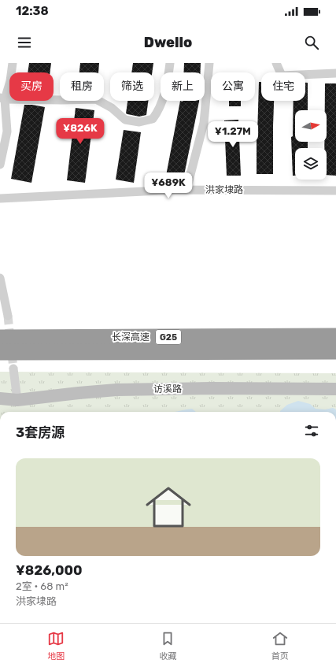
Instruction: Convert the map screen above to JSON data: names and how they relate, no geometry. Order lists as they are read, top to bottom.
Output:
{
  "streets": {
    "highway": ["长深高速", "G25"],
    "street": ["洪家埭路", "访溪路"]
  },
  "north": "right",
  "page": {
    "status": "12:38",
    "header": "Dwello",
    "chip": [
      "买房",
      "租房",
      "筛选",
      "新上",
      "公寓",
      "住宅"
    ],
    "price": ["¥826K", "¥1.27M", "¥689K"],
    "heading": "3套房源",
    "list": [
      {
        "name": "¥826,000",
        "note": "2室 · 68 m² · 洪家埭路"
      }
    ],
    "tabs": ["地图", "收藏", "首页"]
  }
}
